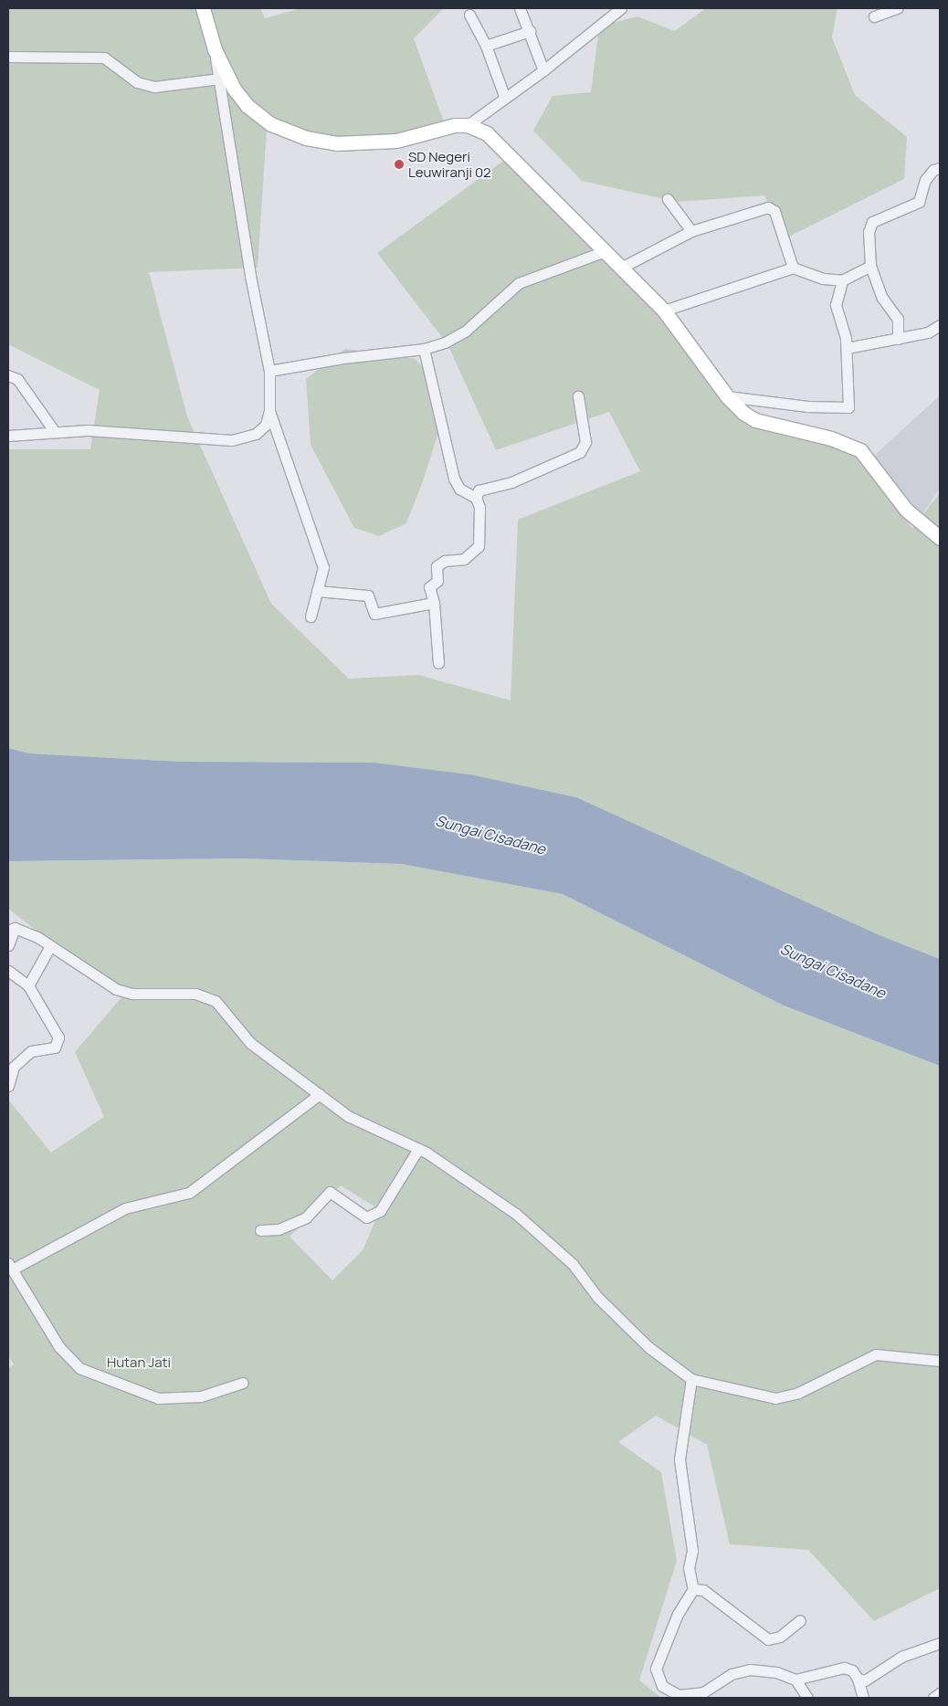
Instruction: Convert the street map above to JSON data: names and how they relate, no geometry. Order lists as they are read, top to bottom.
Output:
{
  "water": ["Sungai Cisadane"],
  "parks": ["Hutan Jati"],
  "places": ["SD Negeri Leuwiranji 02"]
}
